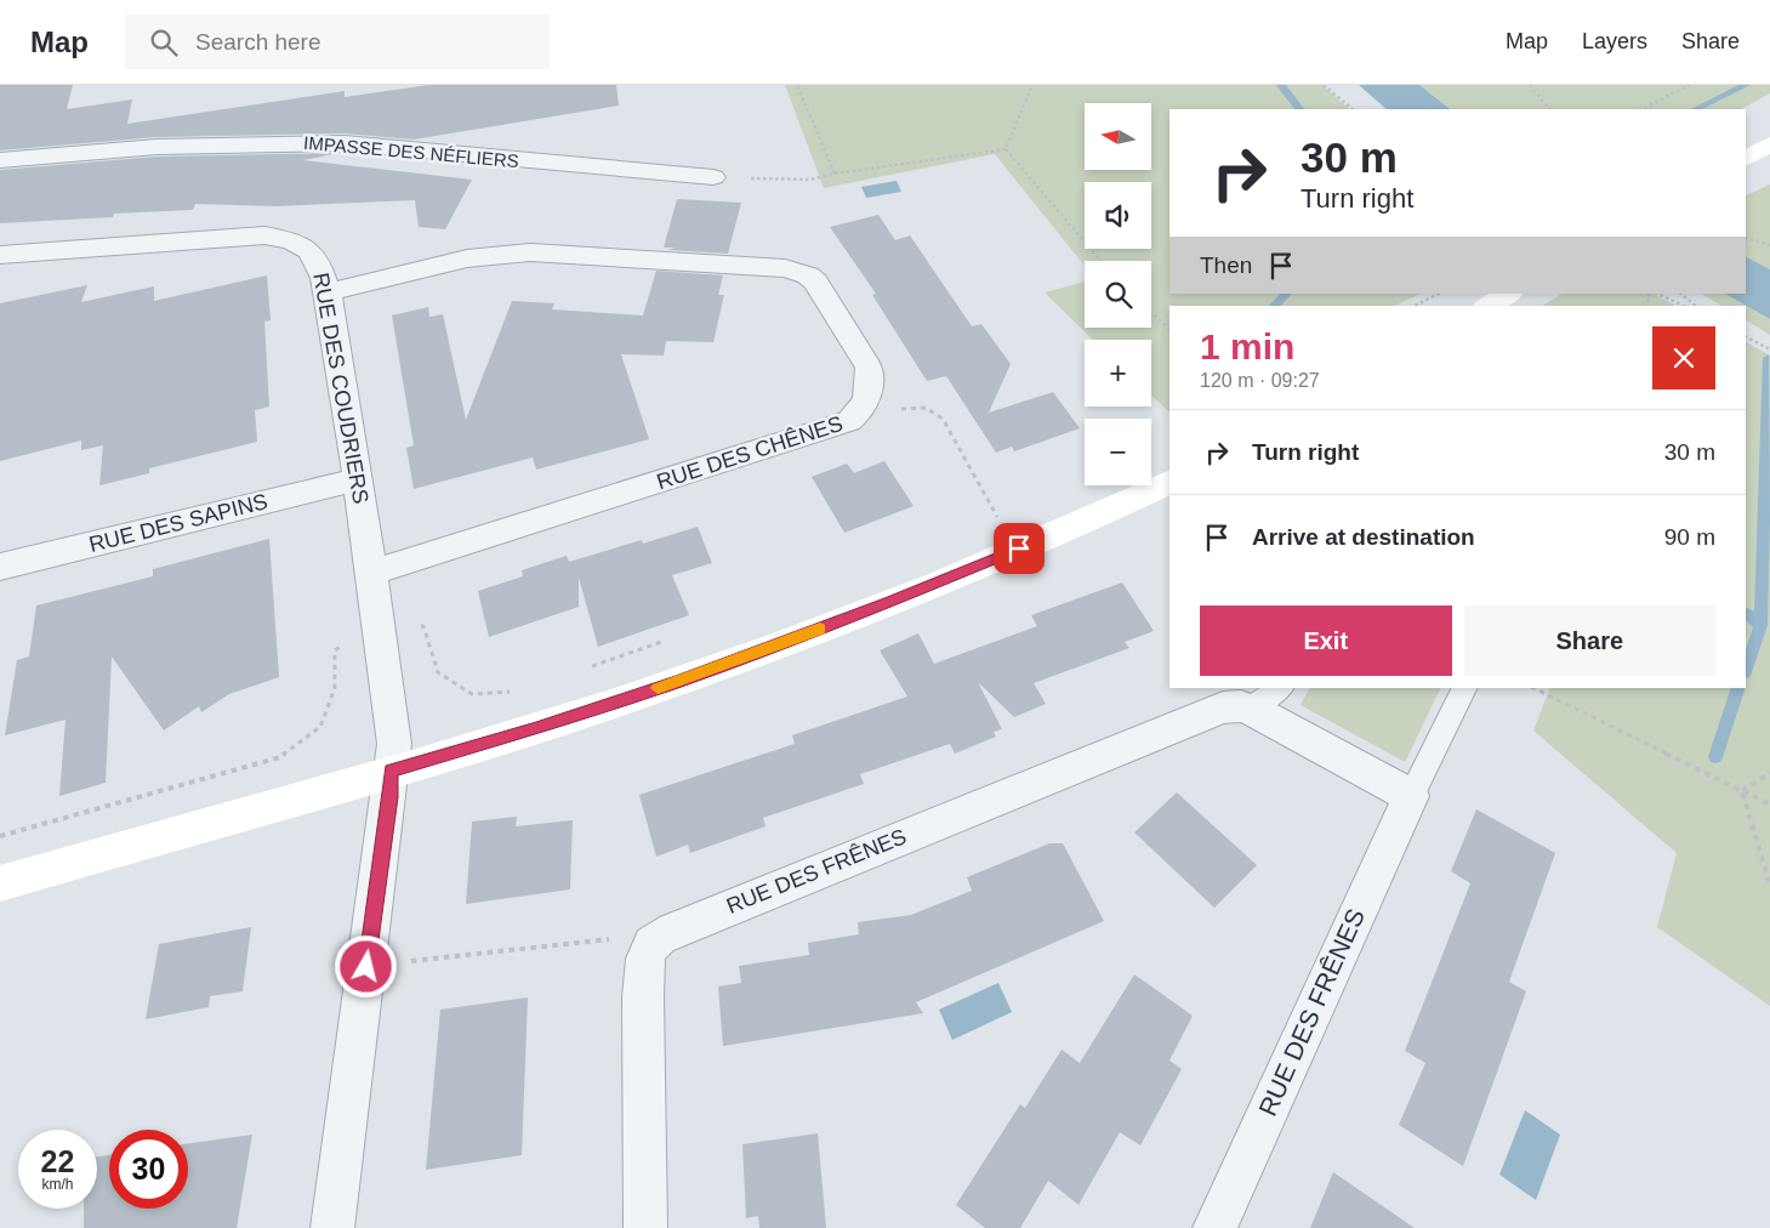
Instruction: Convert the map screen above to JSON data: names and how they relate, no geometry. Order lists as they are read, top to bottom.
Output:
{
  "streets": {
    "street": [
      "IMPASSE DES NÉFLIERS",
      "RUE DES COUDRIERS",
      "RUE DES CHÊNES",
      "RUE DES SAPINS",
      "RUE DES FRÊNES"
    ]
  },
  "crossings": [
    ["RUE DES COUDRIERS", "RUE DES CHÊNES"],
    ["RUE DES COUDRIERS", "RUE DES SAPINS"]
  ],
  "north": "left",
  "page": {
    "header": "Map",
    "search": "Search here",
    "nav": ["Map", "Layers", "Share"],
    "map_buttons": ["+", "−"],
    "turn": ["30 m", "Turn right"],
    "then": "Then",
    "heading": ["1 min", "120 m · 09:27"],
    "list": [
      {
        "name": "Turn right",
        "value": "30 m"
      },
      {
        "name": "Arrive at destination",
        "value": "90 m"
      }
    ],
    "buttons": ["Exit", "Share"],
    "speed": "22 km/h",
    "limit": "30"
  }
}
